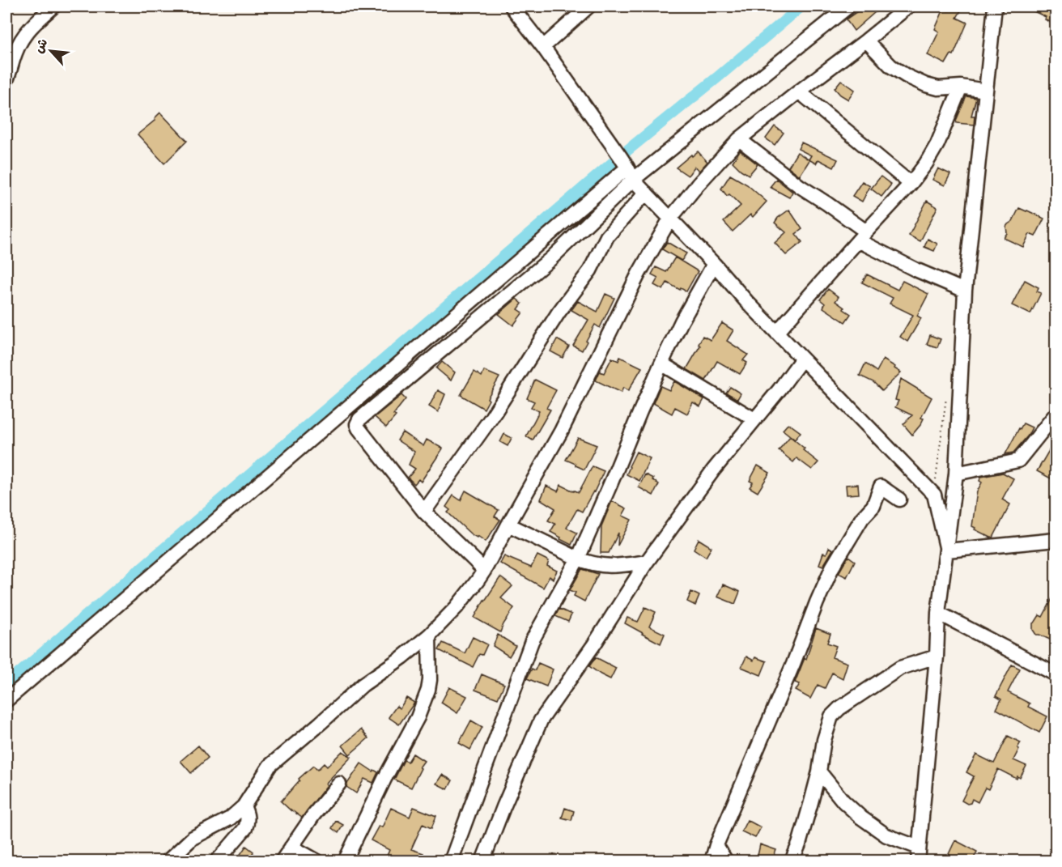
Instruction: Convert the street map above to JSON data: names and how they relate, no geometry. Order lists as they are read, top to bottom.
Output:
{
  "north": "top left"
}
